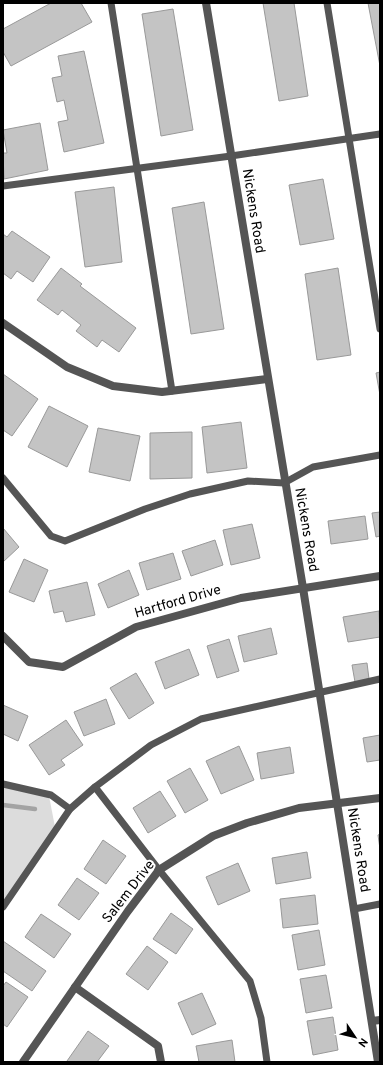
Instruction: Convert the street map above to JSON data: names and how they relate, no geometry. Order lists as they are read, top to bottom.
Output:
{
  "streets": {
    "street": ["Nickens Road", "Hartford Drive", "Salem Drive"]
  },
  "crossings": [
    ["Nickens Road", "Hartford Drive"],
    ["Nickens Road", "Salem Drive"]
  ],
  "north": "bottom right"
}
